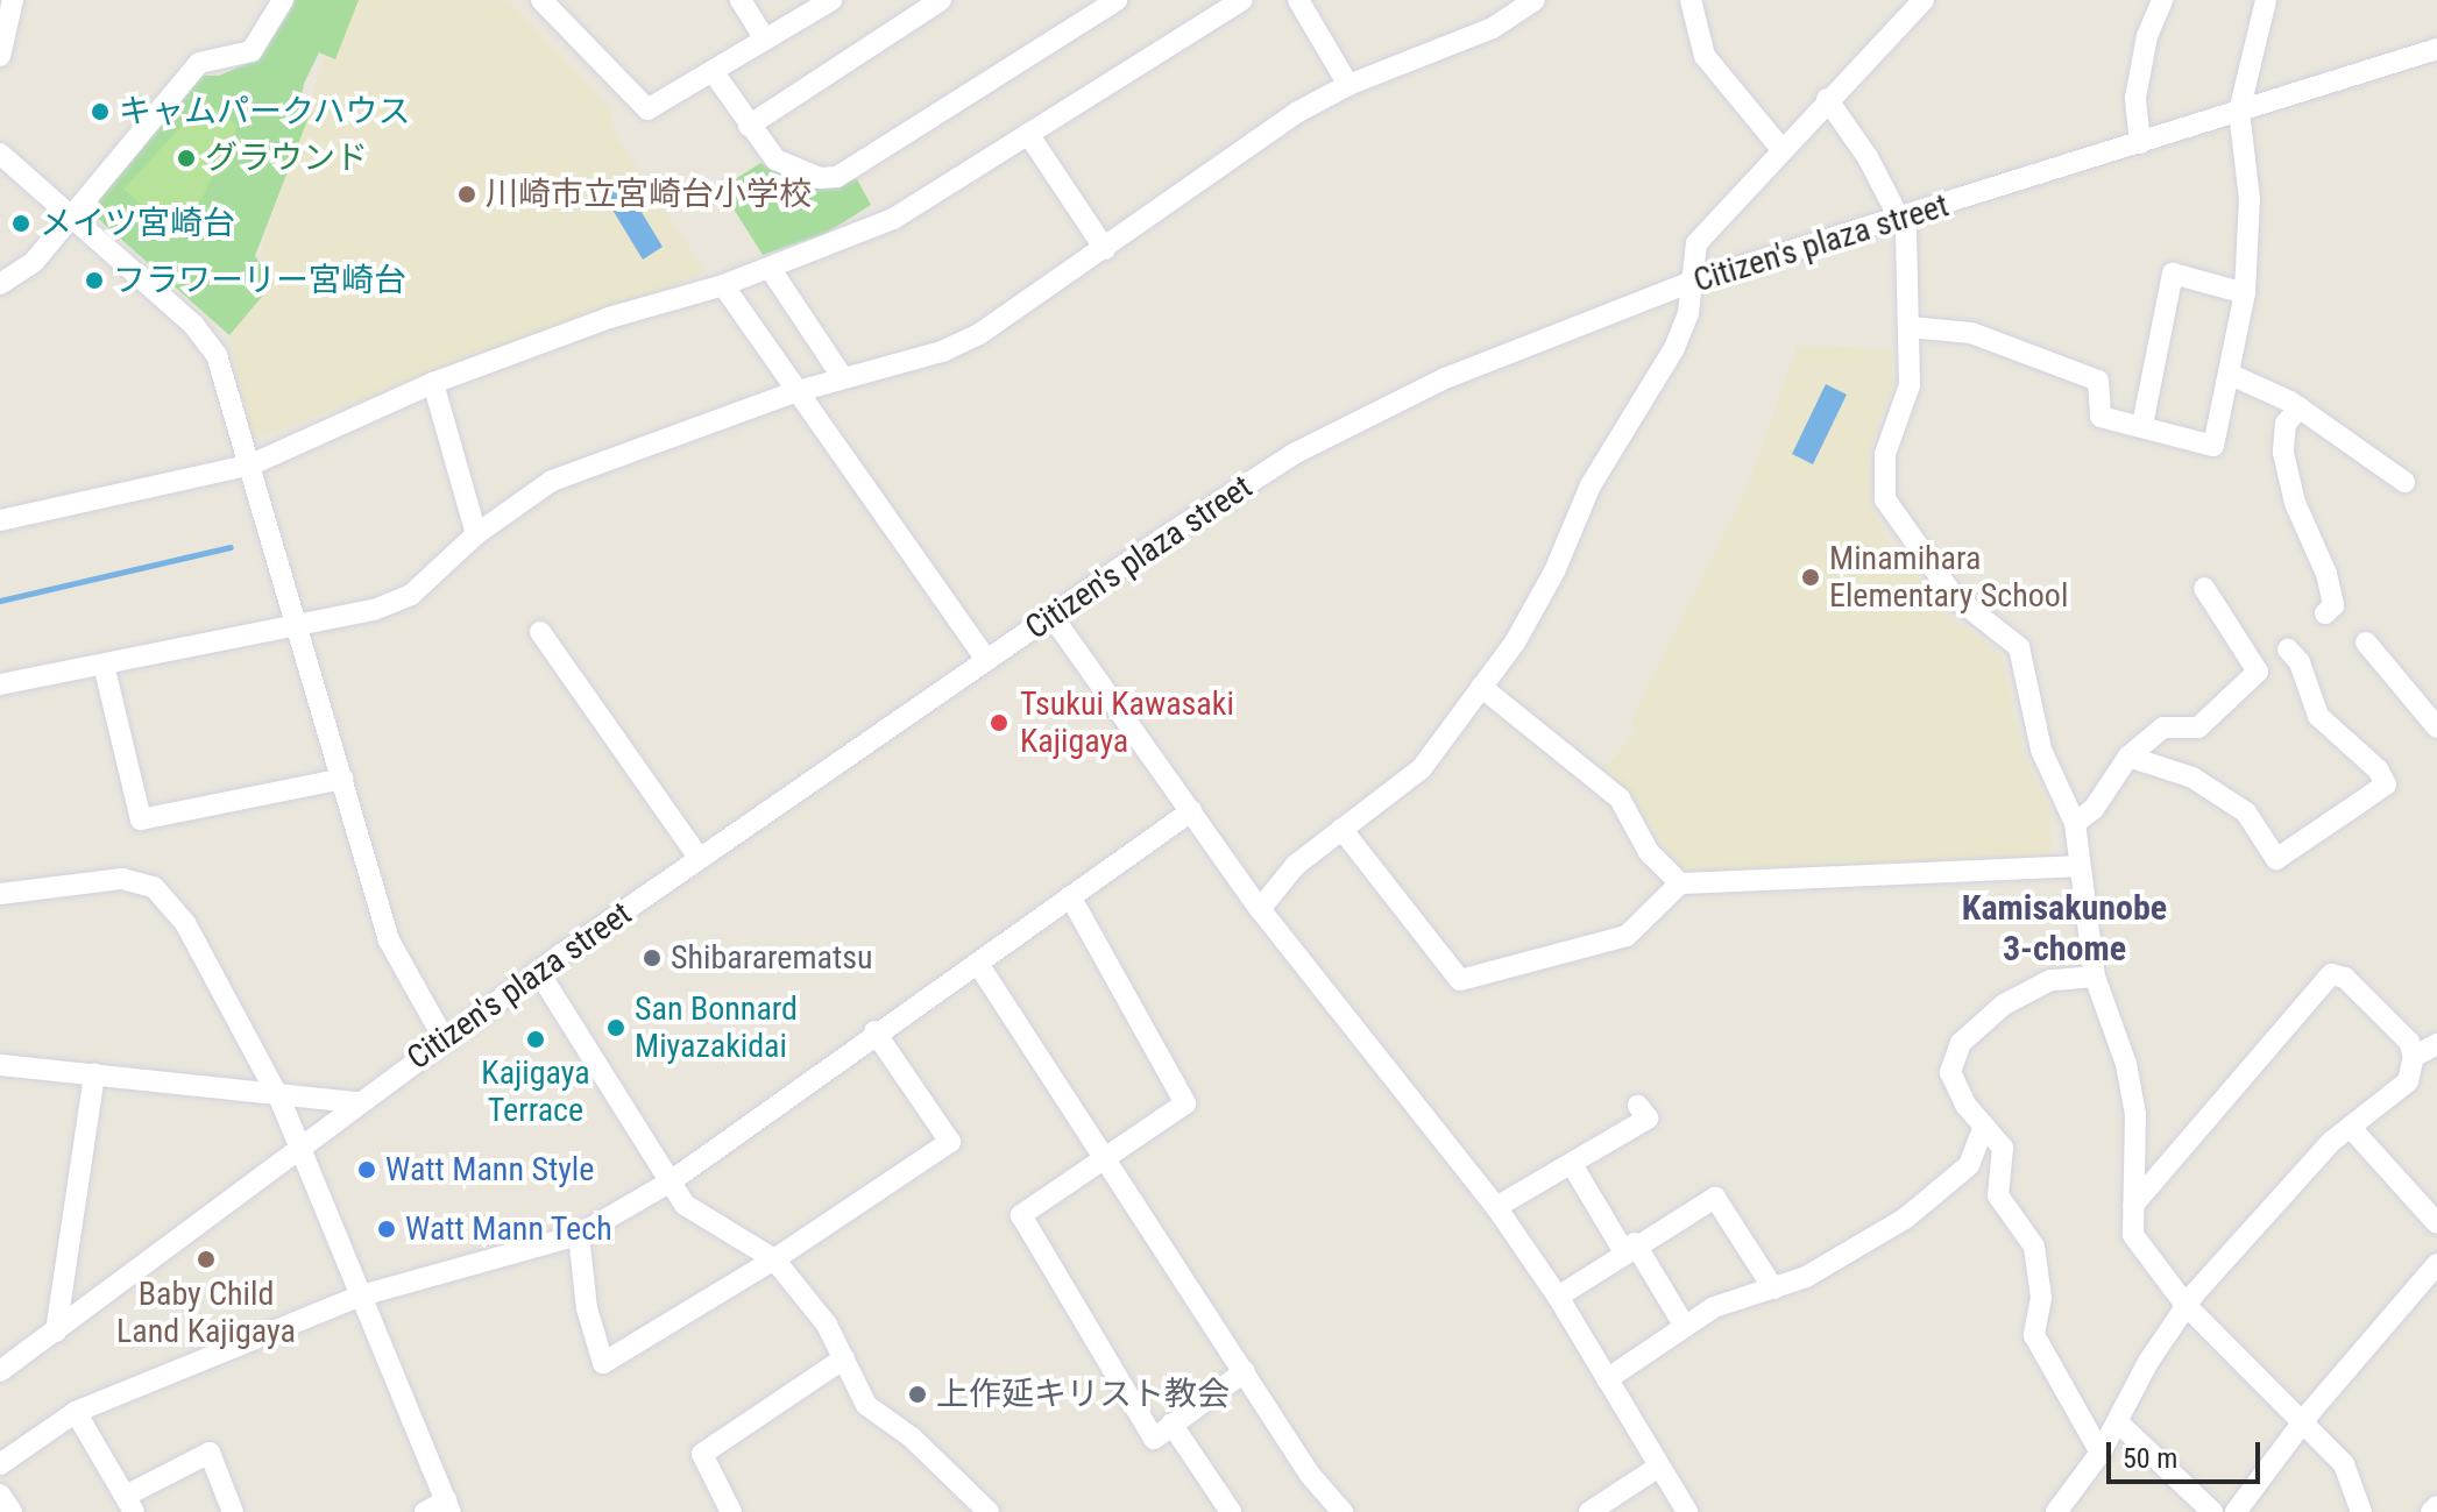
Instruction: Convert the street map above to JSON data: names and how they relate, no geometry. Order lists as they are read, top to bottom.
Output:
{
  "streets": {
    "street": ["Citizen's plaza street"]
  },
  "districts": ["Kamisakunobe 3-chome"],
  "places": [
    "キャムパークハウス",
    "グラウンド",
    "川崎市立宮崎台小学校",
    "メイツ宮崎台",
    "フラワーリー宮崎台",
    "Minamihara Elementary School",
    "Tsukui Kawasaki Kajigaya",
    "Shibararematsu",
    "San Bonnard Miyazakidai",
    "Kajigaya Terrace",
    "Watt Mann Style",
    "Watt Mann Tech",
    "Baby Child Land Kajigaya",
    "上作延キリスト教会"
  ],
  "scale_bar": "50 m"
}
